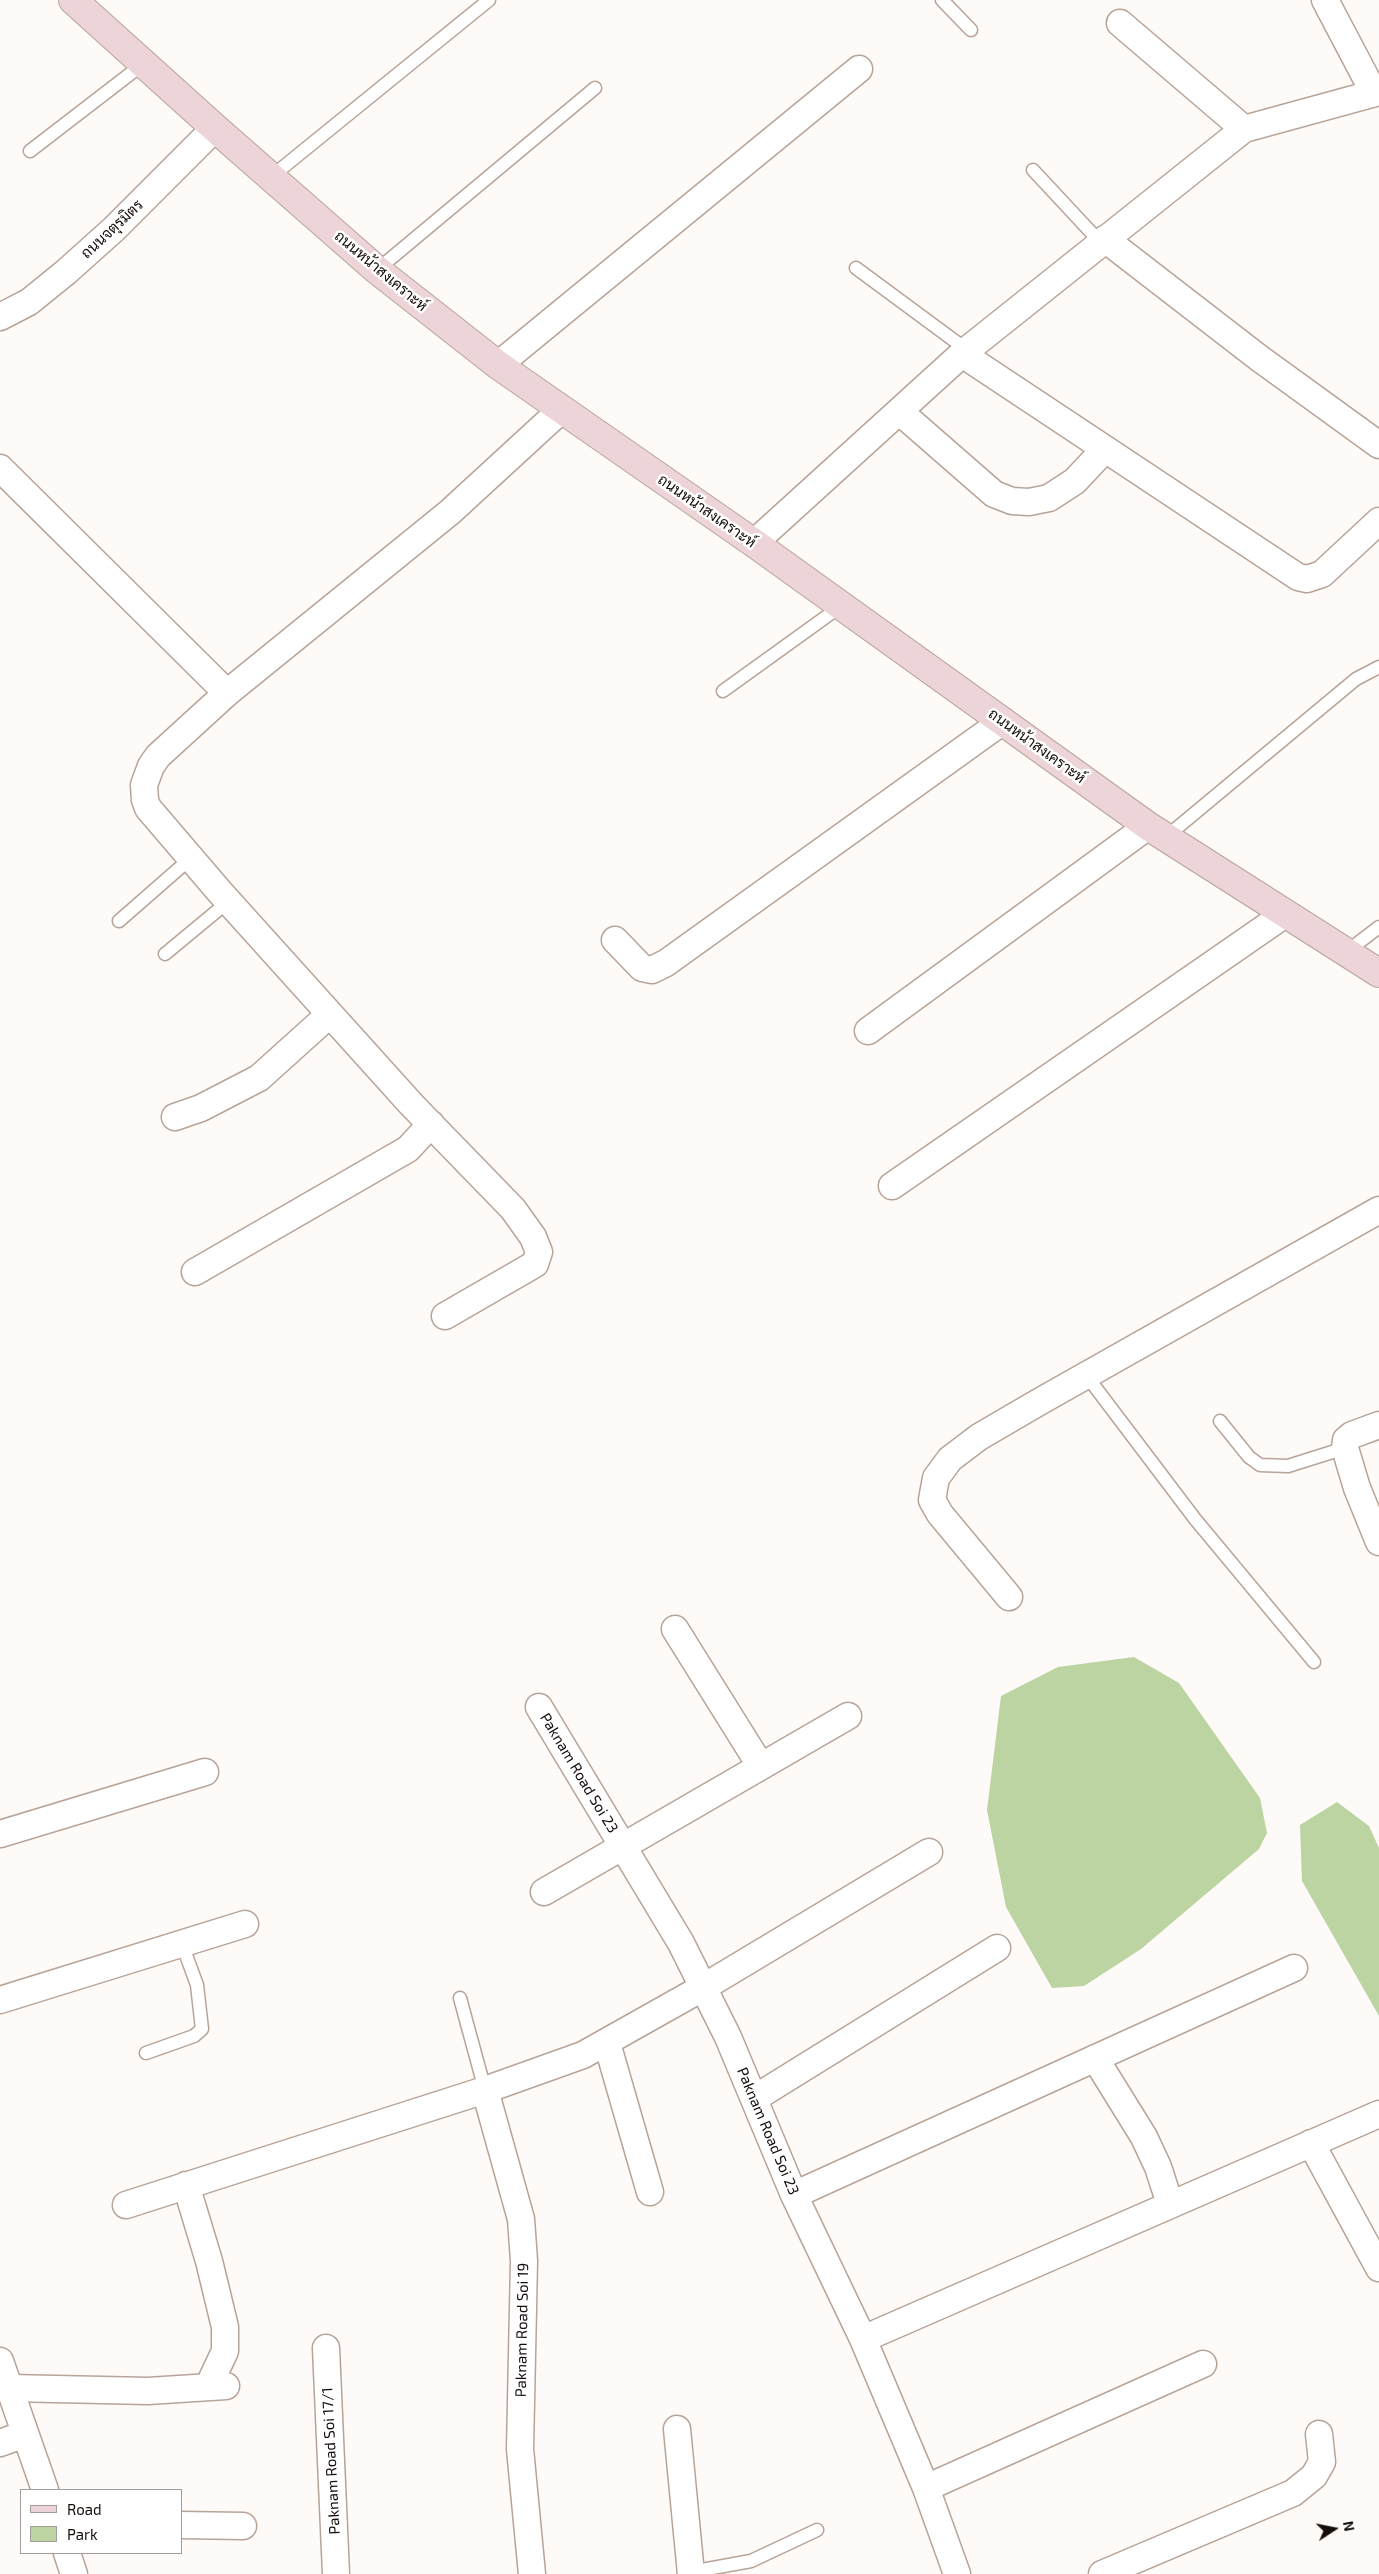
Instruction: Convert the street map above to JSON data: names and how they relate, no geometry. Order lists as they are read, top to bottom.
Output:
{
  "streets": {
    "main road": ["ถนนหน้าสงเคราะห์"],
    "street": [
      "ถนนจตุรมิตร",
      "Paknam Road Soi 23",
      "Paknam Road Soi 19",
      "Paknam Road Soi 17/1"
    ]
  },
  "crossings": [
    ["ถนนจตุรมิตร", "ถนนหน้าสงเคราะห์"]
  ],
  "legend": ["Road", "Park"],
  "north": "right"
}
